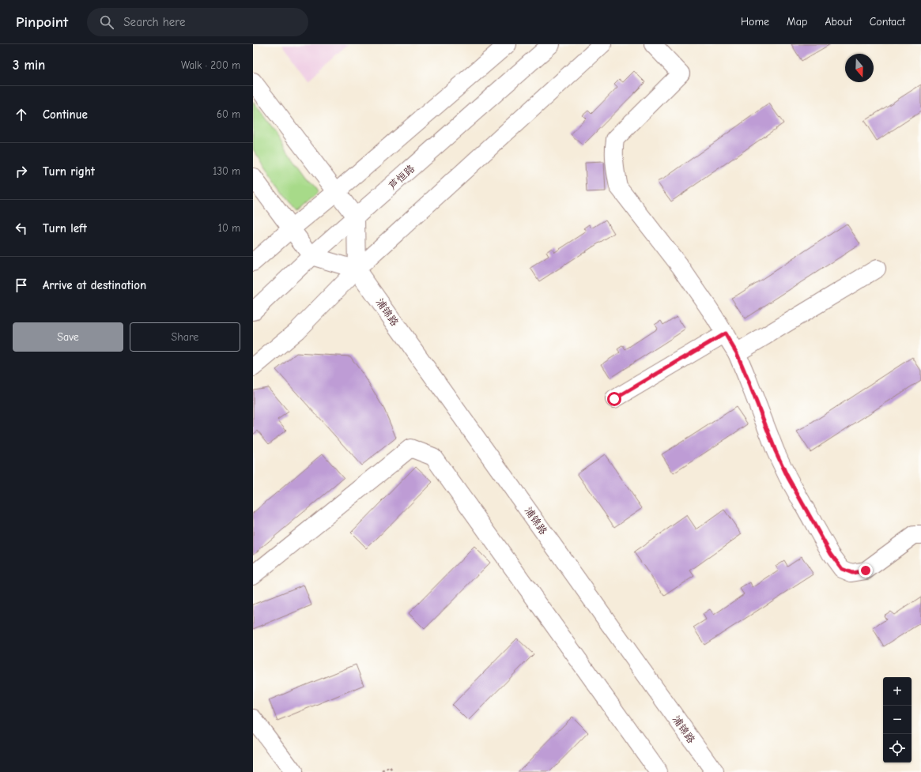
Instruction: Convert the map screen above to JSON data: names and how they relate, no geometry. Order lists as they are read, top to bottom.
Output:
{
  "streets": {
    "street": ["芦恒路", "浦锦路"]
  },
  "north": "bottom",
  "page": {
    "header": "Pinpoint",
    "search": "Search here",
    "nav": [
      "Home",
      "Map",
      "About",
      "Contact"
    ],
    "heading": ["3 min", "Walk · 200 m"],
    "list": [
      ["Continue", "60 m"],
      ["Turn right", "130 m"],
      ["Turn left", "10 m"],
      "Arrive at destination"
    ],
    "buttons": ["Save", "Share"],
    "map_buttons": ["+", "−"]
  }
}
